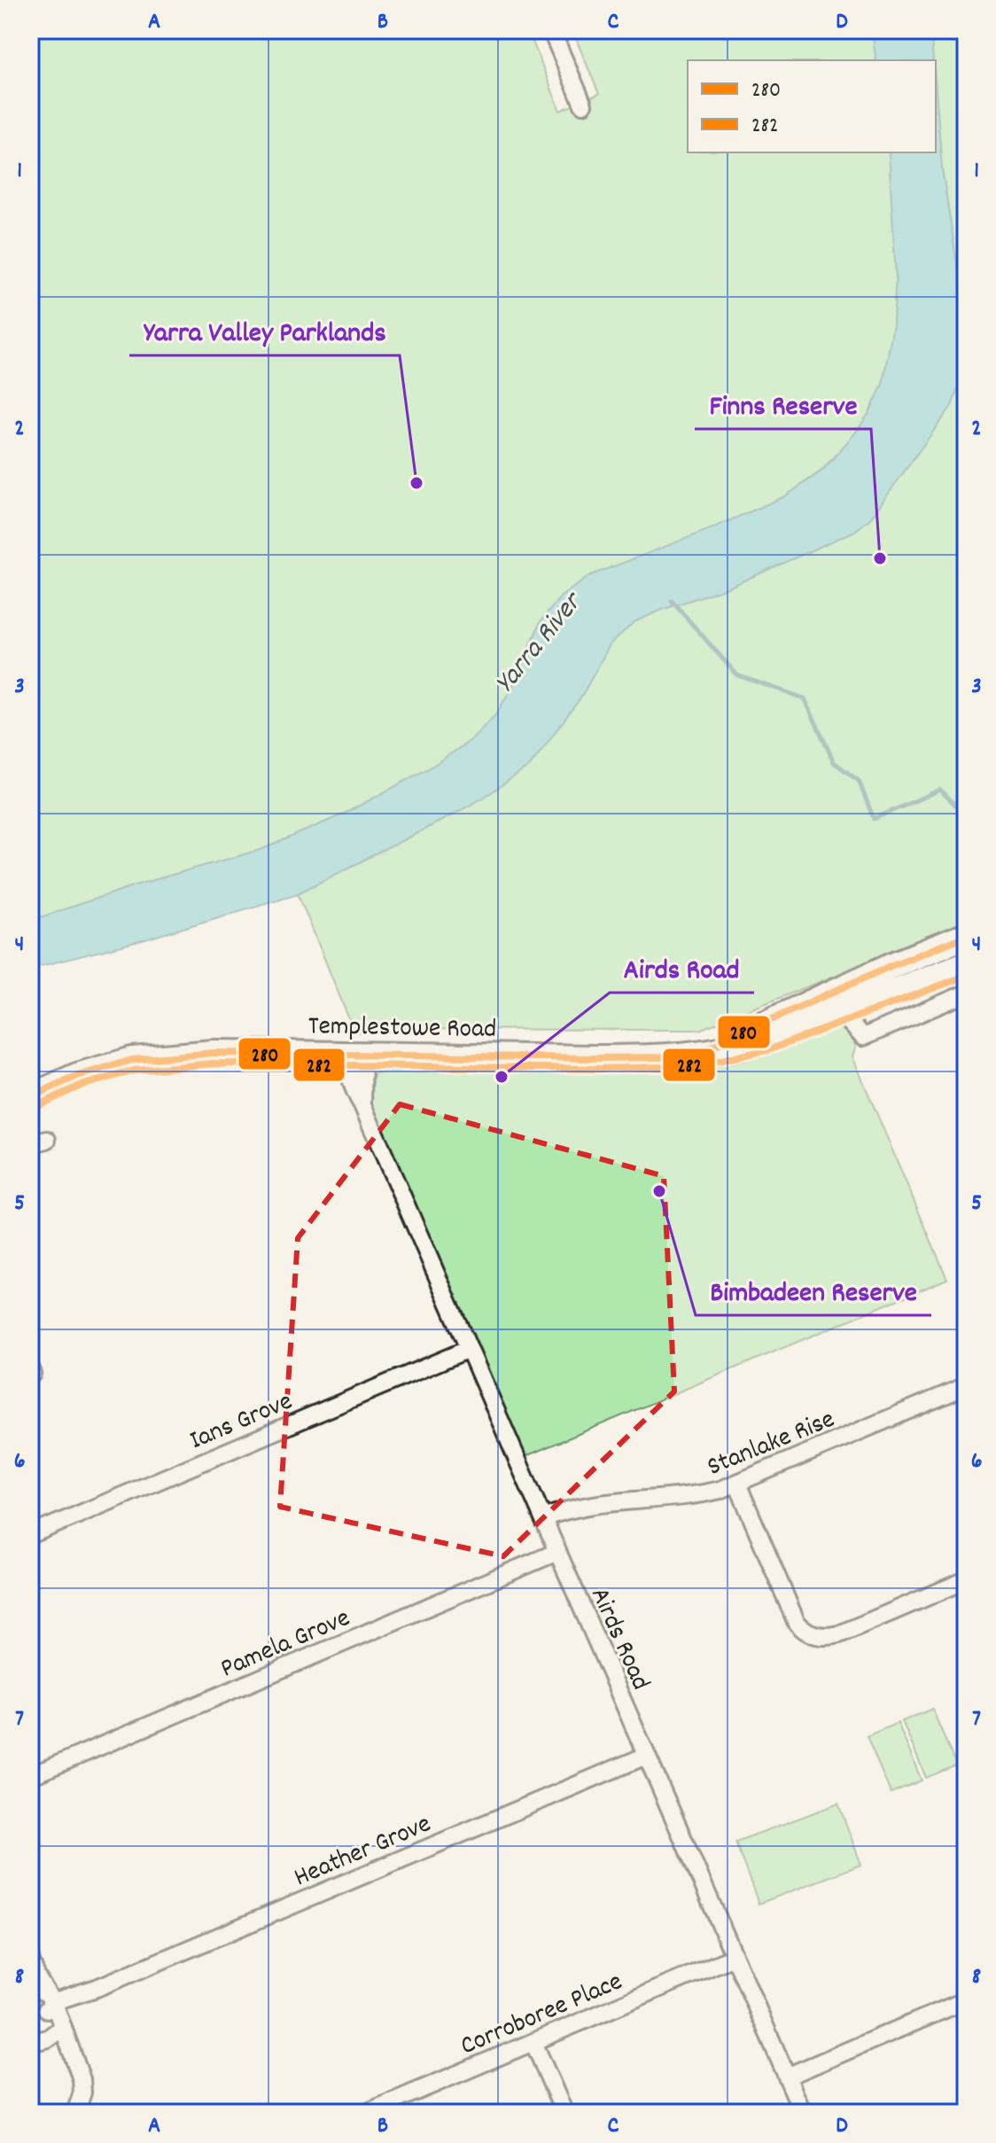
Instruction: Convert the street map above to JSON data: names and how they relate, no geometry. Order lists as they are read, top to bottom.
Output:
{
  "streets": {
    "main road": ["Templestowe Road"],
    "street": [
      "Ians Grove",
      "Stanlake Rise",
      "Airds Road",
      "Pamela Grove",
      "Heather Grove",
      "Corroboree Place"
    ]
  },
  "crossings": [
    ["Templestowe Road", "Airds Road"],
    ["Ians Grove", "Airds Road"],
    ["Stanlake Rise", "Airds Road"],
    ["Airds Road", "Pamela Grove"],
    ["Airds Road", "Heather Grove"],
    ["Airds Road", "Corroboree Place"]
  ],
  "water": ["Yarra River"],
  "places": [
    "Yarra Valley Parklands",
    "Finns Reserve",
    "Airds Road",
    "Bimbadeen Reserve"
  ],
  "lines": ["transit line 280", "transit line 282"],
  "legend": ["280", "282"],
  "grid": {
    "columns": [
      "A",
      "B",
      "C",
      "D"
    ],
    "rows": [
      "1",
      "2",
      "3",
      "4",
      "5",
      "6",
      "7",
      "8"
    ]
  }
}
